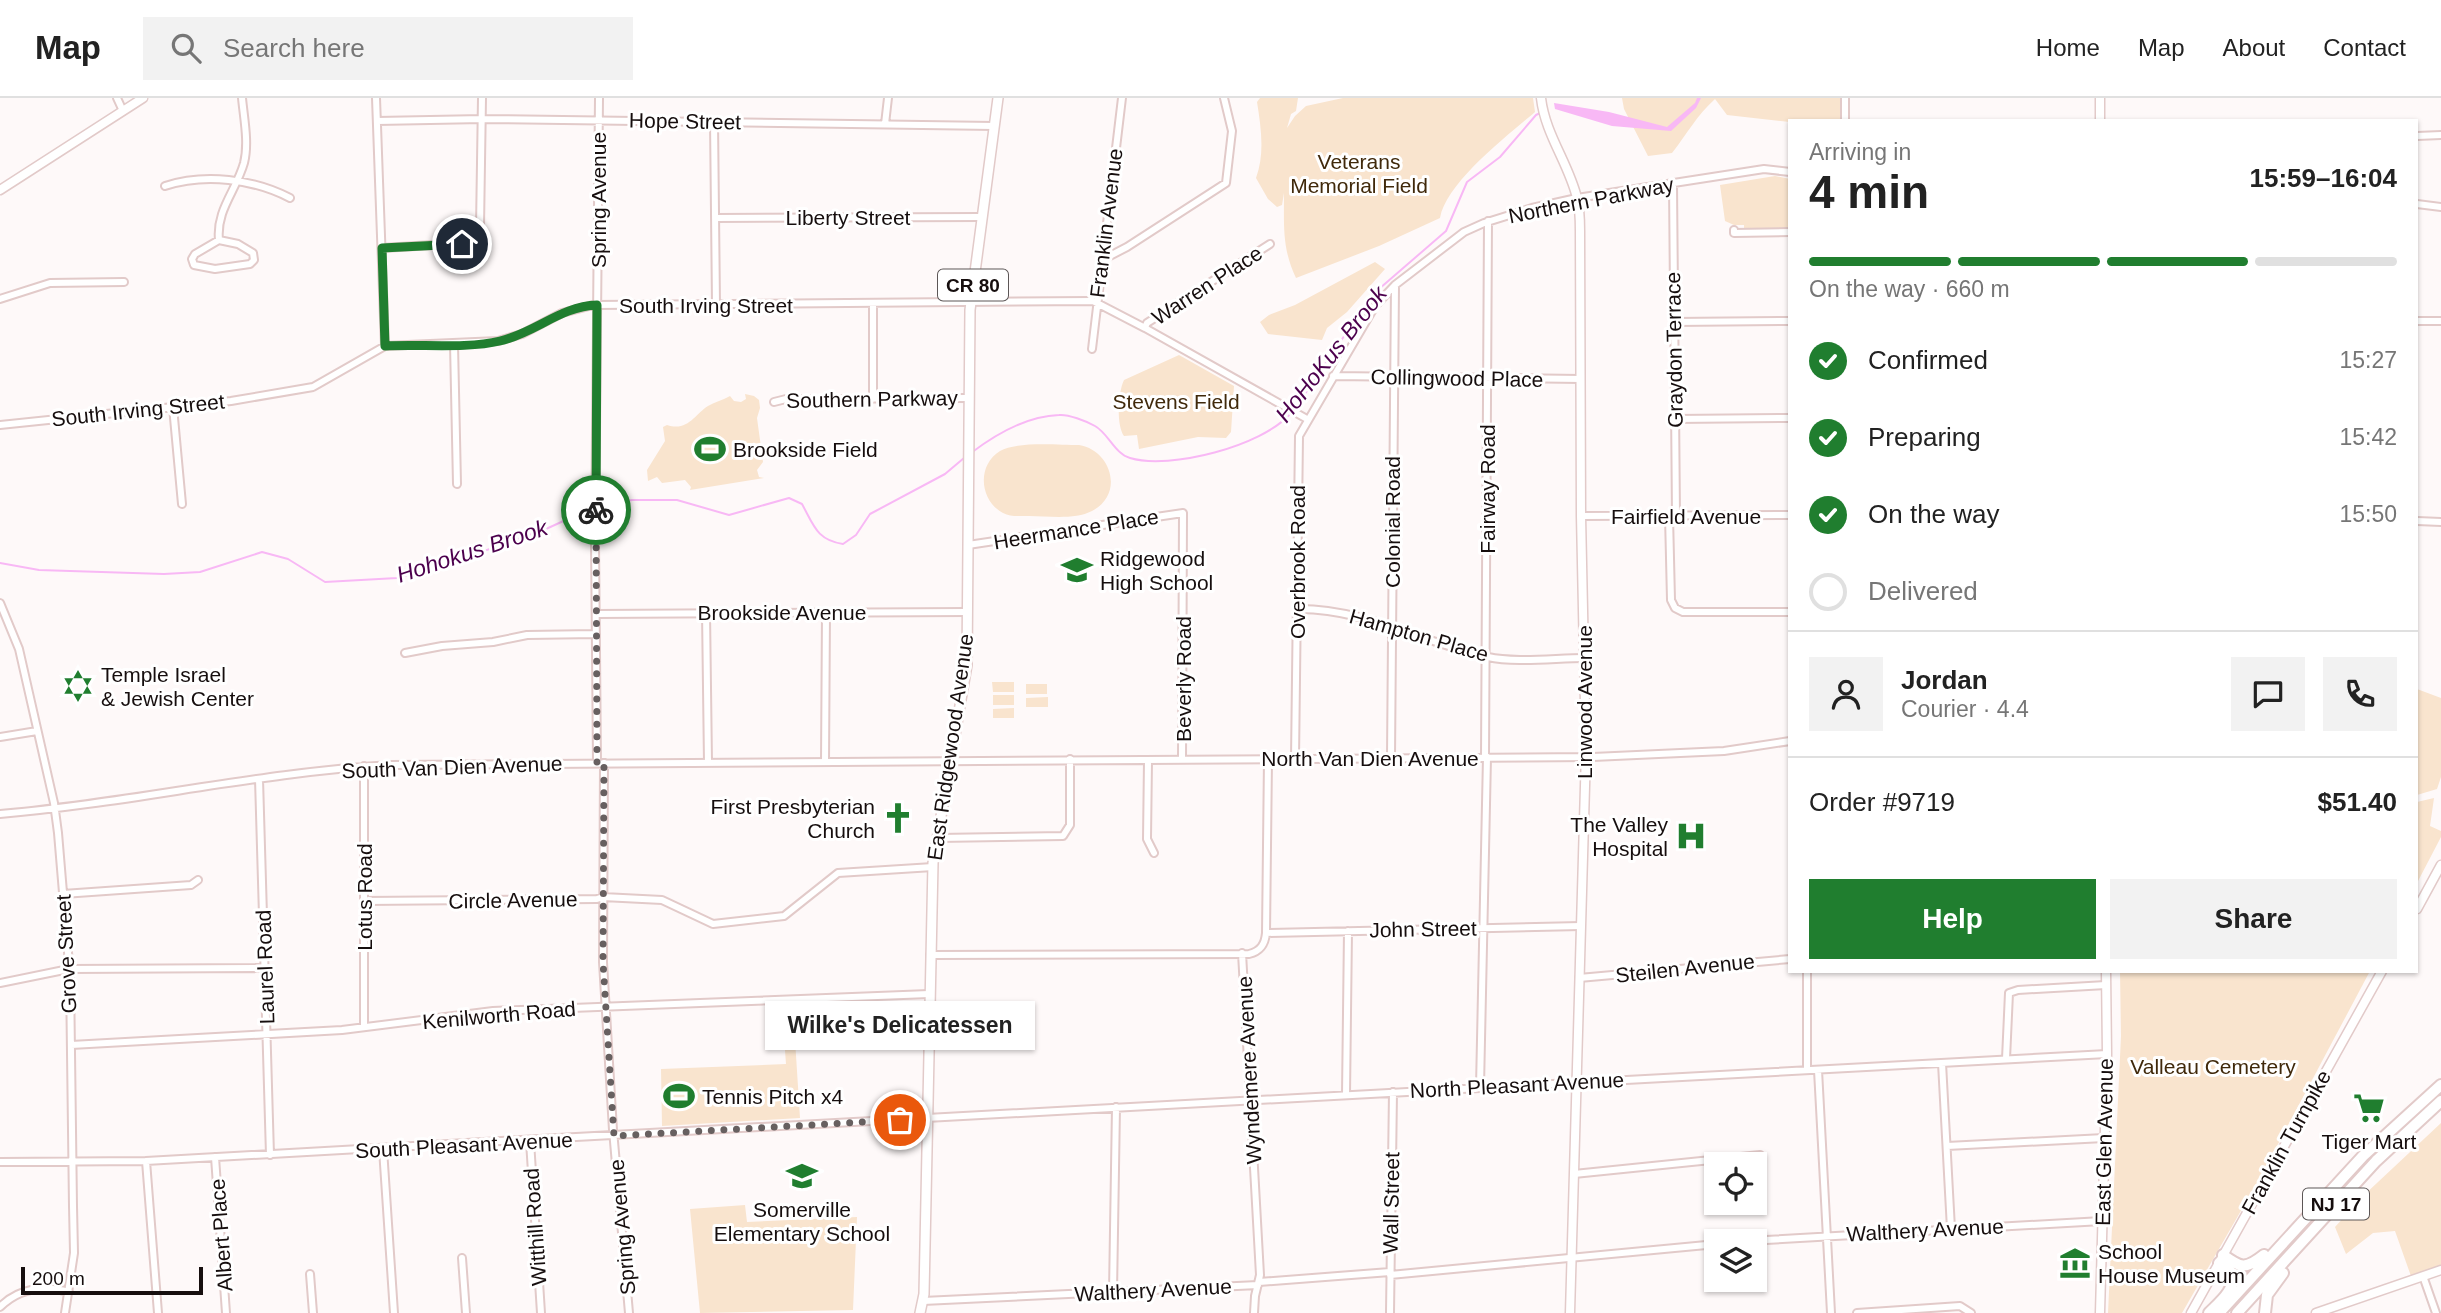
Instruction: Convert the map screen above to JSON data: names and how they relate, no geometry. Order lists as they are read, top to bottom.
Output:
{
  "streets": {
    "highway": ["NJ 17"],
    "main road": [
      "CR 80",
      "Linwood Avenue",
      "East Ridgewood Avenue",
      "East Glen Avenue",
      "Franklin Turnpike"
    ],
    "street": [
      "Hope Street",
      "Spring Avenue",
      "Northern Parkway",
      "Liberty Street",
      "Franklin Avenue",
      "Warren Place",
      "South Irving Street",
      "Graydon Terrace",
      "Collingwood Place",
      "Southern Parkway",
      "Fairway Road",
      "Fairfield Avenue",
      "Colonial Road",
      "Heermance Place",
      "Overbrook Road",
      "Brookside Avenue",
      "Hampton Place",
      "Beverly Road",
      "North Van Dien Avenue",
      "South Van Dien Avenue",
      "Lotus Road",
      "Circle Avenue",
      "John Street",
      "Grove Street",
      "Laurel Road",
      "Steilen Avenue",
      "Kenilworth Road",
      "Wyndemere Avenue",
      "North Pleasant Avenue",
      "South Pleasant Avenue",
      "Wall Street",
      "Witthill Road",
      "Walthery Avenue",
      "Albert Place"
    ]
  },
  "crossings": [
    ["Hope Street", "Spring Avenue"],
    ["Hope Street", "East Ridgewood Avenue"],
    ["Spring Avenue", "South Irving Street"],
    ["Spring Avenue", "Brookside Avenue"],
    ["Spring Avenue", "South Van Dien Avenue"],
    ["Spring Avenue", "Circle Avenue"],
    ["Spring Avenue", "Kenilworth Road"],
    ["Spring Avenue", "South Pleasant Avenue"],
    ["Northern Parkway", "Graydon Terrace"],
    ["Northern Parkway", "Collingwood Place"],
    ["Northern Parkway", "Fairway Road"],
    ["Northern Parkway", "Colonial Road"],
    ["Northern Parkway", "Overbrook Road"],
    ["Northern Parkway", "Linwood Avenue"],
    ["Liberty Street", "East Ridgewood Avenue"],
    ["Franklin Avenue", "South Irving Street"],
    ["South Irving Street", "East Ridgewood Avenue"],
    ["Graydon Terrace", "Fairfield Avenue"],
    ["Collingwood Place", "Fairway Road"],
    ["Collingwood Place", "Colonial Road"],
    ["Collingwood Place", "Overbrook Road"],
    ["Collingwood Place", "Linwood Avenue"],
    ["Southern Parkway", "East Ridgewood Avenue"],
    ["Fairway Road", "Hampton Place"],
    ["Fairway Road", "North Van Dien Avenue"],
    ["Fairway Road", "John Street"],
    ["Fairway Road", "North Pleasant Avenue"],
    ["Fairfield Avenue", "Linwood Avenue"],
    ["Colonial Road", "Hampton Place"],
    ["Colonial Road", "North Van Dien Avenue"],
    ["Heermance Place", "Beverly Road"],
    ["Heermance Place", "East Ridgewood Avenue"],
    ["Overbrook Road", "Hampton Place"],
    ["Overbrook Road", "North Van Dien Avenue"],
    ["Brookside Avenue", "East Ridgewood Avenue"],
    ["Hampton Place", "Linwood Avenue"],
    ["Beverly Road", "North Van Dien Avenue"],
    ["Linwood Avenue", "North Van Dien Avenue"],
    ["Linwood Avenue", "John Street"],
    ["Linwood Avenue", "Steilen Avenue"],
    ["Linwood Avenue", "North Pleasant Avenue"],
    ["Linwood Avenue", "Walthery Avenue"],
    ["East Ridgewood Avenue", "North Van Dien Avenue"],
    ["East Ridgewood Avenue", "South Van Dien Avenue"],
    ["East Ridgewood Avenue", "Circle Avenue"],
    ["East Ridgewood Avenue", "Kenilworth Road"],
    ["East Ridgewood Avenue", "North Pleasant Avenue"],
    ["East Ridgewood Avenue", "South Pleasant Avenue"],
    ["East Ridgewood Avenue", "Walthery Avenue"],
    ["North Van Dien Avenue", "South Van Dien Avenue"],
    ["South Van Dien Avenue", "Lotus Road"],
    ["South Van Dien Avenue", "Grove Street"],
    ["South Van Dien Avenue", "Laurel Road"],
    ["Lotus Road", "Circle Avenue"],
    ["Lotus Road", "Kenilworth Road"],
    ["John Street", "Wyndemere Avenue"],
    ["Grove Street", "Kenilworth Road"],
    ["Grove Street", "South Pleasant Avenue"],
    ["Laurel Road", "Kenilworth Road"],
    ["Laurel Road", "South Pleasant Avenue"],
    ["Wyndemere Avenue", "North Pleasant Avenue"],
    ["Wyndemere Avenue", "Walthery Avenue"],
    ["North Pleasant Avenue", "East Glen Avenue"],
    ["North Pleasant Avenue", "South Pleasant Avenue"],
    ["North Pleasant Avenue", "Wall Street"],
    ["East Glen Avenue", "Walthery Avenue"],
    ["South Pleasant Avenue", "Witthill Road"],
    ["South Pleasant Avenue", "Albert Place"],
    ["Wall Street", "Walthery Avenue"]
  ],
  "water": ["HoHoKus Brook", "Hohokus Brook"],
  "parks": ["Veterans Memorial Field", "Stevens Field", "Valleau Cemetery"],
  "places": {
    "sports": ["Brookside Field", "Tennis Pitch x4"],
    "school or university": ["Ridgewood High School", "Somerville Elementary School"],
    "synagogue": ["Temple Israel & Jewish Center"],
    "church": ["First Presbyterian Church"],
    "hospital": ["The Valley Hospital"],
    "supermarket": ["Tiger Mart"],
    "other": ["Wilke's Delicatessen"],
    "museum": ["School House Museum"]
  },
  "scale_bar": "200 m",
  "page": {
    "header": "Map",
    "search": "Search here",
    "nav": [
      "Home",
      "Map",
      "About",
      "Contact"
    ],
    "heading": ["4 min", "Arriving in", "15:59–16:04"],
    "panel": [
      "Jordan",
      "Courier · 4.4",
      "Order #9719",
      "$51.40"
    ],
    "bar": "On the way · 660 m",
    "list": [
      ["Confirmed", "15:27"],
      ["Preparing", "15:42"],
      ["On the way", "15:50"],
      "Delivered"
    ],
    "buttons": ["Help", "Share"],
    "bubble": "Wilke's Delicatessen",
    "scale": "200 m"
  }
}
